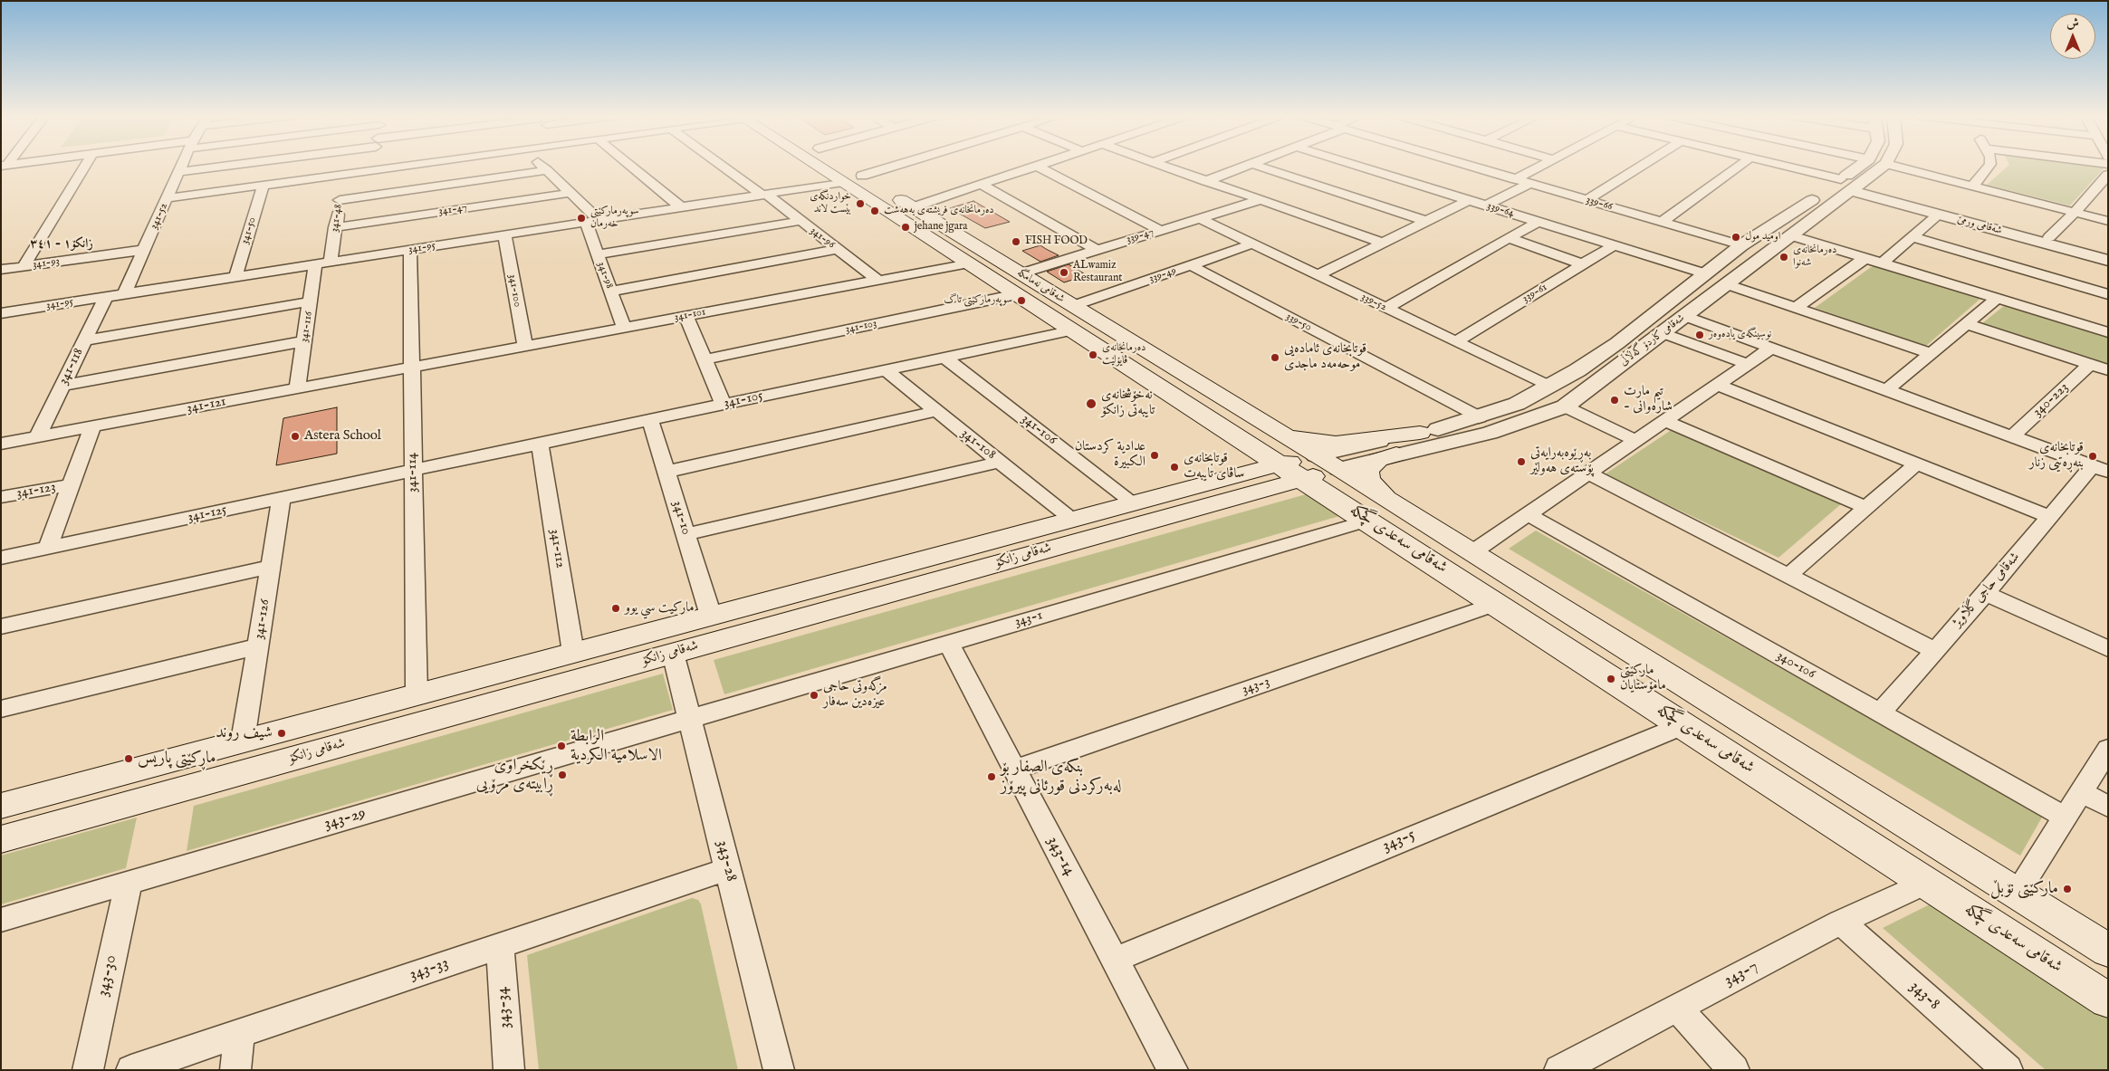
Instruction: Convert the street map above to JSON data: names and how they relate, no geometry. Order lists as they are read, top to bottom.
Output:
{
  "streets": {
    "main road": ["شەقامی نەمامگە", "شەقامی سەعدی گچکە", "شەقامی زانکۆ"],
    "street": [
      "339-66",
      "341-47",
      "339-64",
      "341-52",
      "341-48",
      "شەقامی ورمێ",
      "341-50",
      "339-47",
      "341-96",
      "341-95",
      "341-93",
      "341-98",
      "339-49",
      "341-100",
      "339-61",
      "339-52",
      "341-101",
      "339-50",
      "341-116",
      "341-103",
      "شەقامی کاردۆ گەڵاڵی",
      "341-118",
      "341-105",
      "340-223",
      "341-121",
      "341-106",
      "341-108",
      "341-114",
      "341-123",
      "341-125",
      "341-10",
      "341-112",
      "شەقامی حاجی گڵاویژ",
      "341-126",
      "343-1",
      "340-106",
      "343-3",
      "343-29",
      "343-5",
      "343-14",
      "343-28",
      "343-33",
      "343-7",
      "343-30",
      "343-8",
      "343-34"
    ]
  },
  "crossings": [
    ["339-66", "شەقامی کاردۆ گەڵاڵی"],
    ["341-47", "341-48"],
    ["339-64", "339-61"],
    ["339-64", "شەقامی کاردۆ گەڵاڵی"],
    ["341-52", "341-95"],
    ["341-52", "341-93"],
    ["341-48", "341-95"],
    ["شەقامی ورمێ", "شەقامی کاردۆ گەڵاڵی"],
    ["341-50", "341-95"],
    ["339-47", "شەقامی نەمامگە"],
    ["339-47", "339-52"],
    ["341-96", "341-95"],
    ["341-96", "341-101"],
    ["341-95", "341-98"],
    ["341-95", "شەقامی نەمامگە"],
    ["341-95", "341-100"],
    ["341-95", "341-116"],
    ["341-95", "341-118"],
    ["341-95", "341-114"],
    ["341-98", "341-101"],
    ["339-49", "شەقامی نەمامگە"],
    ["339-49", "339-52"],
    ["339-49", "339-50"],
    ["شەقامی نەمامگە", "341-101"],
    ["شەقامی نەمامگە", "341-103"],
    ["شەقامی نەمامگە", "شەقامی کاردۆ گەڵاڵی"],
    ["شەقامی نەمامگە", "341-105"],
    ["شەقامی نەمامگە", "شەقامی سەعدی گچکە"],
    ["شەقامی نەمامگە", "شەقامی زانکۆ"],
    ["341-100", "341-101"],
    ["339-61", "339-52"],
    ["339-52", "شەقامی کاردۆ گەڵاڵی"],
    ["341-101", "341-121"],
    ["341-101", "341-114"],
    ["339-50", "شەقامی کاردۆ گەڵاڵی"],
    ["341-116", "341-121"],
    ["شەقامی کاردۆ گەڵاڵی", "شەقامی سەعدی گچکە"],
    ["شەقامی کاردۆ گەڵاڵی", "شەقامی زانکۆ"],
    ["341-118", "341-121"],
    ["341-105", "341-106"],
    ["341-105", "341-108"],
    ["341-105", "341-114"],
    ["341-105", "341-125"],
    ["341-105", "341-10"],
    ["341-105", "341-112"],
    ["341-121", "341-114"],
    ["341-106", "شەقامی زانکۆ"],
    ["341-108", "شەقامی زانکۆ"],
    ["341-114", "341-125"],
    ["341-114", "شەقامی زانکۆ"],
    ["341-125", "341-126"],
    ["341-10", "شەقامی زانکۆ"],
    ["شەقامی سەعدی گچکە", "شەقامی زانکۆ"],
    ["شەقامی سەعدی گچکە", "343-1"],
    ["شەقامی سەعدی گچکە", "343-3"],
    ["شەقامی سەعدی گچکە", "343-5"],
    ["شەقامی سەعدی گچکە", "343-7"],
    ["341-112", "شەقامی زانکۆ"],
    ["شەقامی زانکۆ", "341-126"],
    ["شەقامی زانکۆ", "343-28"],
    ["شەقامی حاجی گڵاویژ", "340-106"],
    ["343-1", "343-29"],
    ["343-1", "343-14"],
    ["343-1", "343-28"],
    ["343-3", "343-14"],
    ["343-29", "343-28"],
    ["343-29", "343-30"],
    ["343-5", "343-14"],
    ["343-28", "343-33"],
    ["343-33", "343-34"],
    ["343-7", "343-8"]
  ],
  "districts": ["زانکۆ١ - ٣٤١"],
  "places": [
    "خواردنگەی بێست لاند",
    "دەرمانخانەی فریشتەی بەهەشت",
    "سوپەرمارکێتی خەرمان",
    "jehane jgara",
    "اوميد مول",
    "FISH FOOD",
    "دەرمانخانەی شەنوا",
    "ALwamiz Restaurant",
    "سوپەرمارکێتی تاگ",
    "نوسینگەی یادەوەر",
    "دەرمانخانەی ڤایۆلێت",
    "قوتابخانەی ئامادەیی موحەمەد ماجدی",
    "تیم مارت - شارەوانی",
    "نەخۆشخانەی تایبەتی زانکۆ",
    "Astera School",
    "عدادية كردستان الكبيرة",
    "قوتابخانەی بنەڕەتیی زنار",
    "بەڕێوەبەرایەتی پۆستەی هەولێر",
    "قوتابخانەی ساڤای تایبەت",
    "ماركيت سي يوو",
    "مارکێتی مامۆستایان",
    "مزگەوتی حاجی عیزەدین سەفار",
    "شیف روند",
    "الرابطة الاسلامية الكردية",
    "ماڕکێتی پاریس",
    "ڕێکخراوی ڕابیتەی مرۆیی",
    "بنکەی الصفار بۆ لەبەرکردنی قورئانی پیرۆز",
    "مارکێتی نۆبڵ"
  ],
  "north": "top"
}
